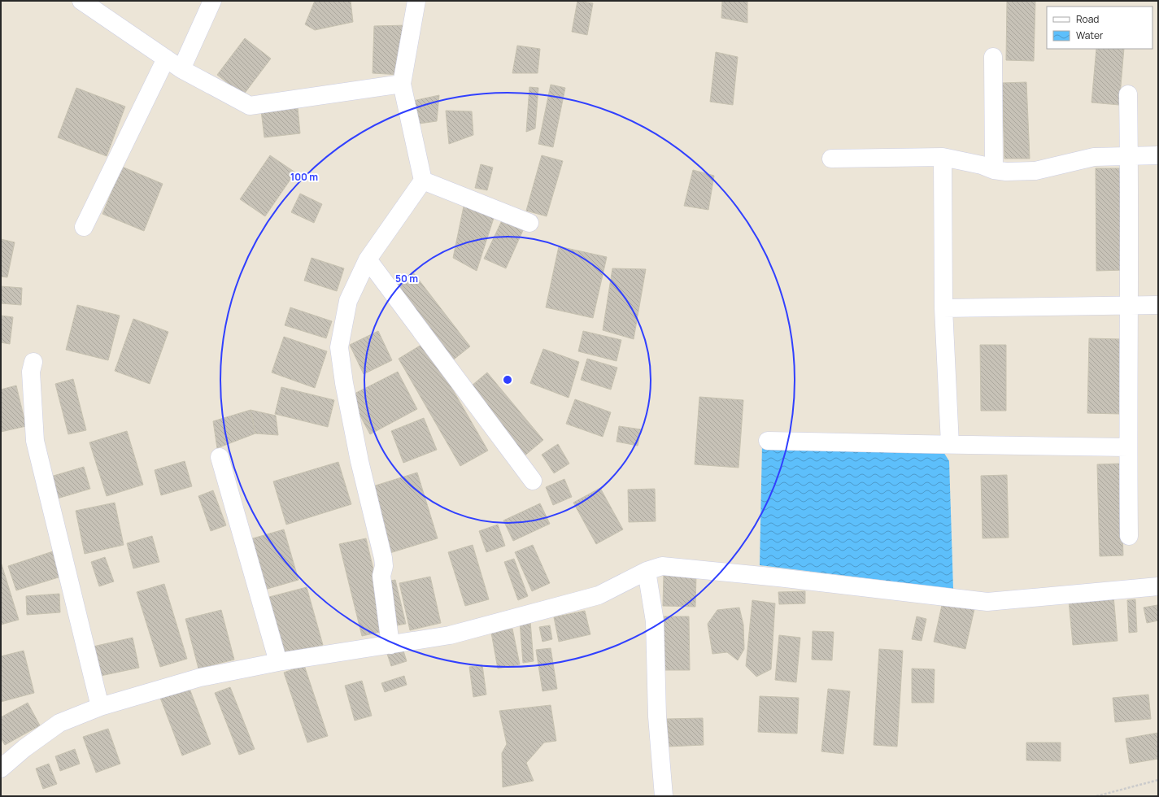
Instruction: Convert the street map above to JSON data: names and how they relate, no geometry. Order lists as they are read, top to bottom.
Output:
{
  "legend": ["Road", "Water"],
  "rings": ["100 m", "50 m"]
}
